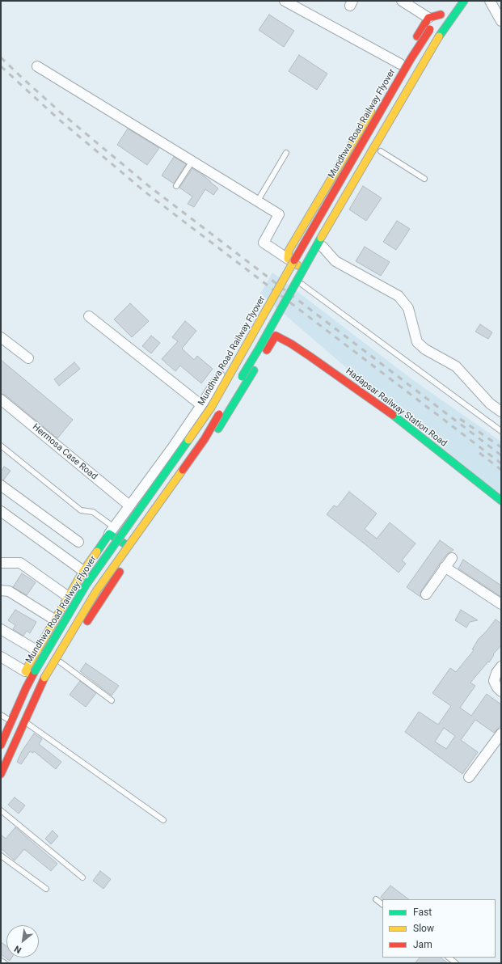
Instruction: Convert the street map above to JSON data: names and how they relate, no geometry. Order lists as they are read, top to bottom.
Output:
{
  "streets": {
    "main road": ["Mundhwa Road Railway Flyover", "Hadapsar Railway Station Road"],
    "street": ["Hermosa Case Road"]
  },
  "legend": ["Fast", "Slow", "Jam"],
  "north": "bottom left"
}
